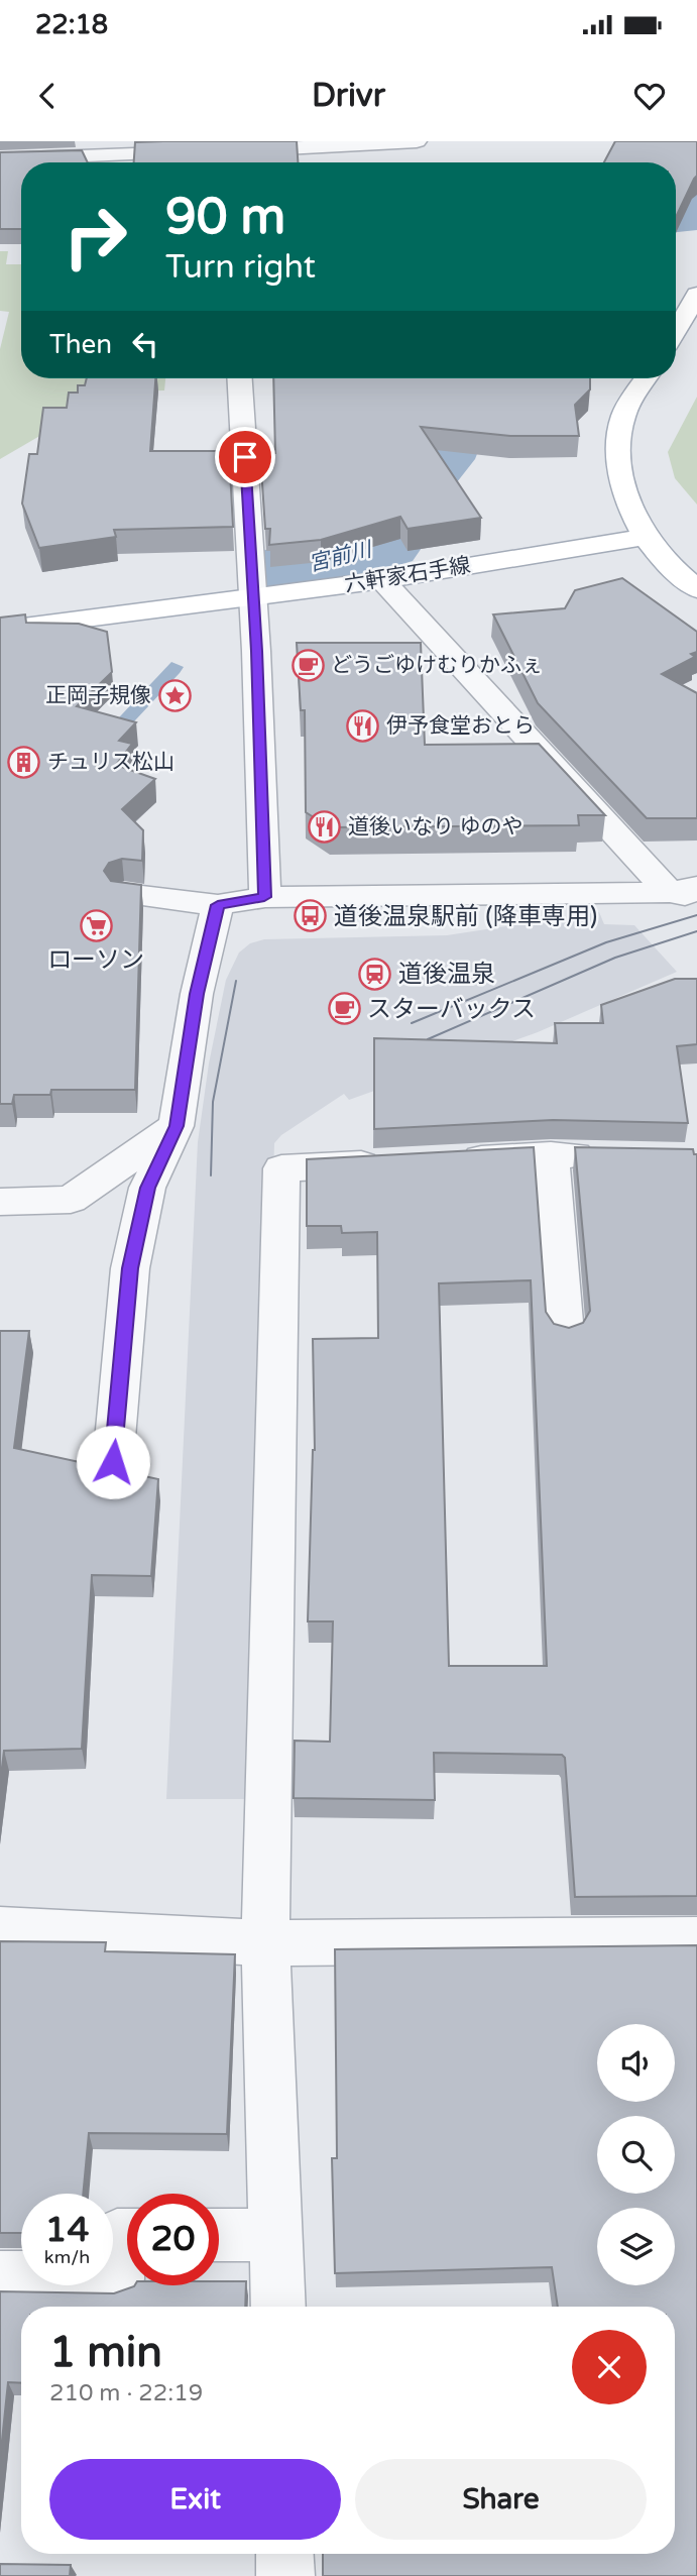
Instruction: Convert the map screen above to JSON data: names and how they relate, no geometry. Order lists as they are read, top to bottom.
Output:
{
  "streets": {
    "main road": ["六軒家石手線"]
  },
  "water": ["宮前川"],
  "places": {
    "cafe": ["どうごゆけむりかふぇ", "スターバックス"],
    "place": ["正岡子規像"],
    "restaurant": ["伊予食堂おとら", "道後いなり ゆのや"],
    "building": ["チュリス松山"],
    "bus stop": ["道後温泉駅前 (降車専用)"],
    "supermarket": ["ローソン"],
    "station": ["道後温泉"]
  },
  "page": {
    "status": "22:18",
    "header": "Drivr",
    "turn": ["90 m", "Turn right"],
    "then": "Then",
    "speed": "14 km/h",
    "limit": "20",
    "heading": ["1 min", "210 m · 22:19"],
    "buttons": ["Exit", "Share"]
  }
}
